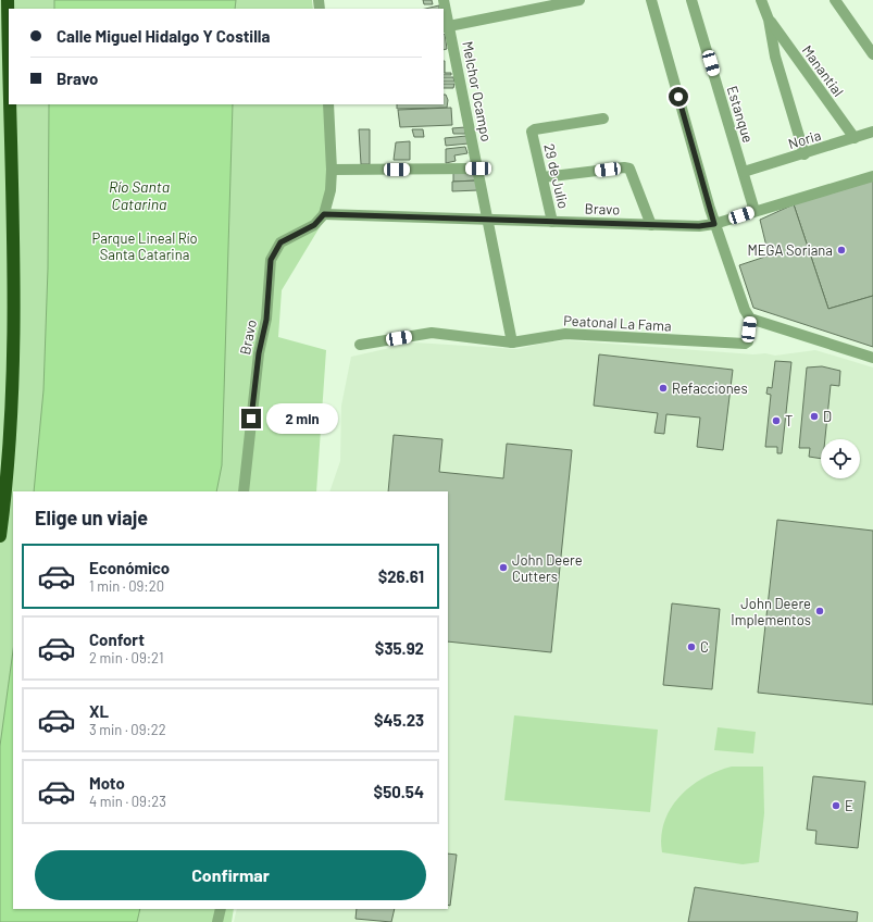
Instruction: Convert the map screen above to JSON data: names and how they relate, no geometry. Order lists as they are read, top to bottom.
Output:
{
  "streets": {
    "street": [
      "Manantial",
      "Melchor Ocampo",
      "Estanque",
      "Noria",
      "29 de Julio",
      "Bravo",
      "Peatonal La Fama"
    ]
  },
  "crossings": [
    ["Manantial", "Noria"],
    ["Melchor Ocampo", "Bravo"],
    ["Melchor Ocampo", "Peatonal La Fama"],
    ["Estanque", "Noria"],
    ["Estanque", "Bravo"],
    ["29 de Julio", "Bravo"]
  ],
  "water": ["Río Santa Catarina"],
  "parks": ["Parque Lineal Río Santa Catarina"],
  "places": [
    "MEGA Soriana",
    "Refacciones",
    "D",
    "T",
    "John Deere Cutters",
    "John Deere Implementos",
    "C",
    "E"
  ],
  "page": {
    "banner": ["Calle Miguel Hidalgo Y Costilla", "Bravo"],
    "bubble": "2 min",
    "heading": "Elige un viaje",
    "list": [
      {
        "name": "Económico",
        "note": "1 min · 09:20",
        "value": "$26.61"
      },
      {
        "name": "Confort",
        "note": "2 min · 09:21",
        "value": "$35.92"
      },
      {
        "name": "XL",
        "note": "3 min · 09:22",
        "value": "$45.23"
      },
      {
        "name": "Moto",
        "note": "4 min · 09:23",
        "value": "$50.54"
      }
    ],
    "buttons": "Confirmar"
  }
}
